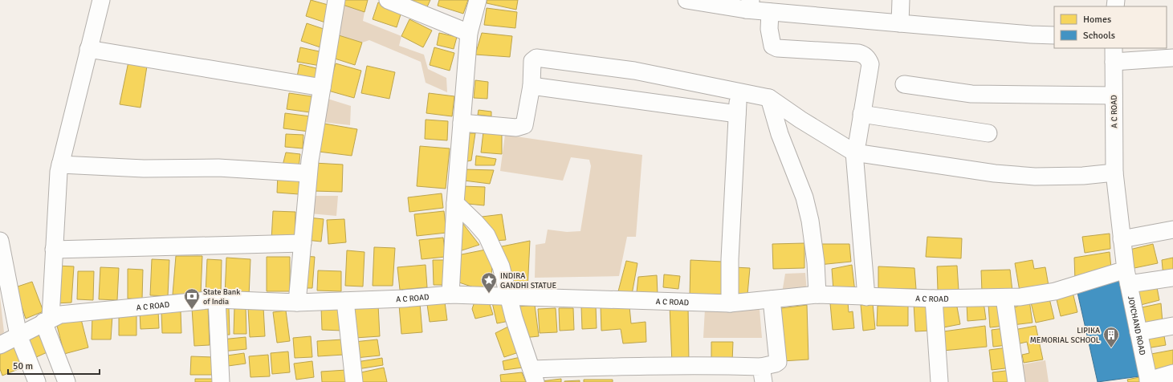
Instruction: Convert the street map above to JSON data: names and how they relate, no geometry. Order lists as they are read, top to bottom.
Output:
{
  "streets": {
    "street": ["A C ROAD", "JOYCHAND ROAD"]
  },
  "crossings": [
    ["A C ROAD", "JOYCHAND ROAD"]
  ],
  "places": {
    "place": ["INDIRA GANDHI STATUE"],
    "bank": ["State Bank of India"],
    "building": ["LIPIKA MEMORIAL SCHOOL"]
  },
  "legend": ["Homes", "Schools"],
  "scale_bar": "50 m"
}
